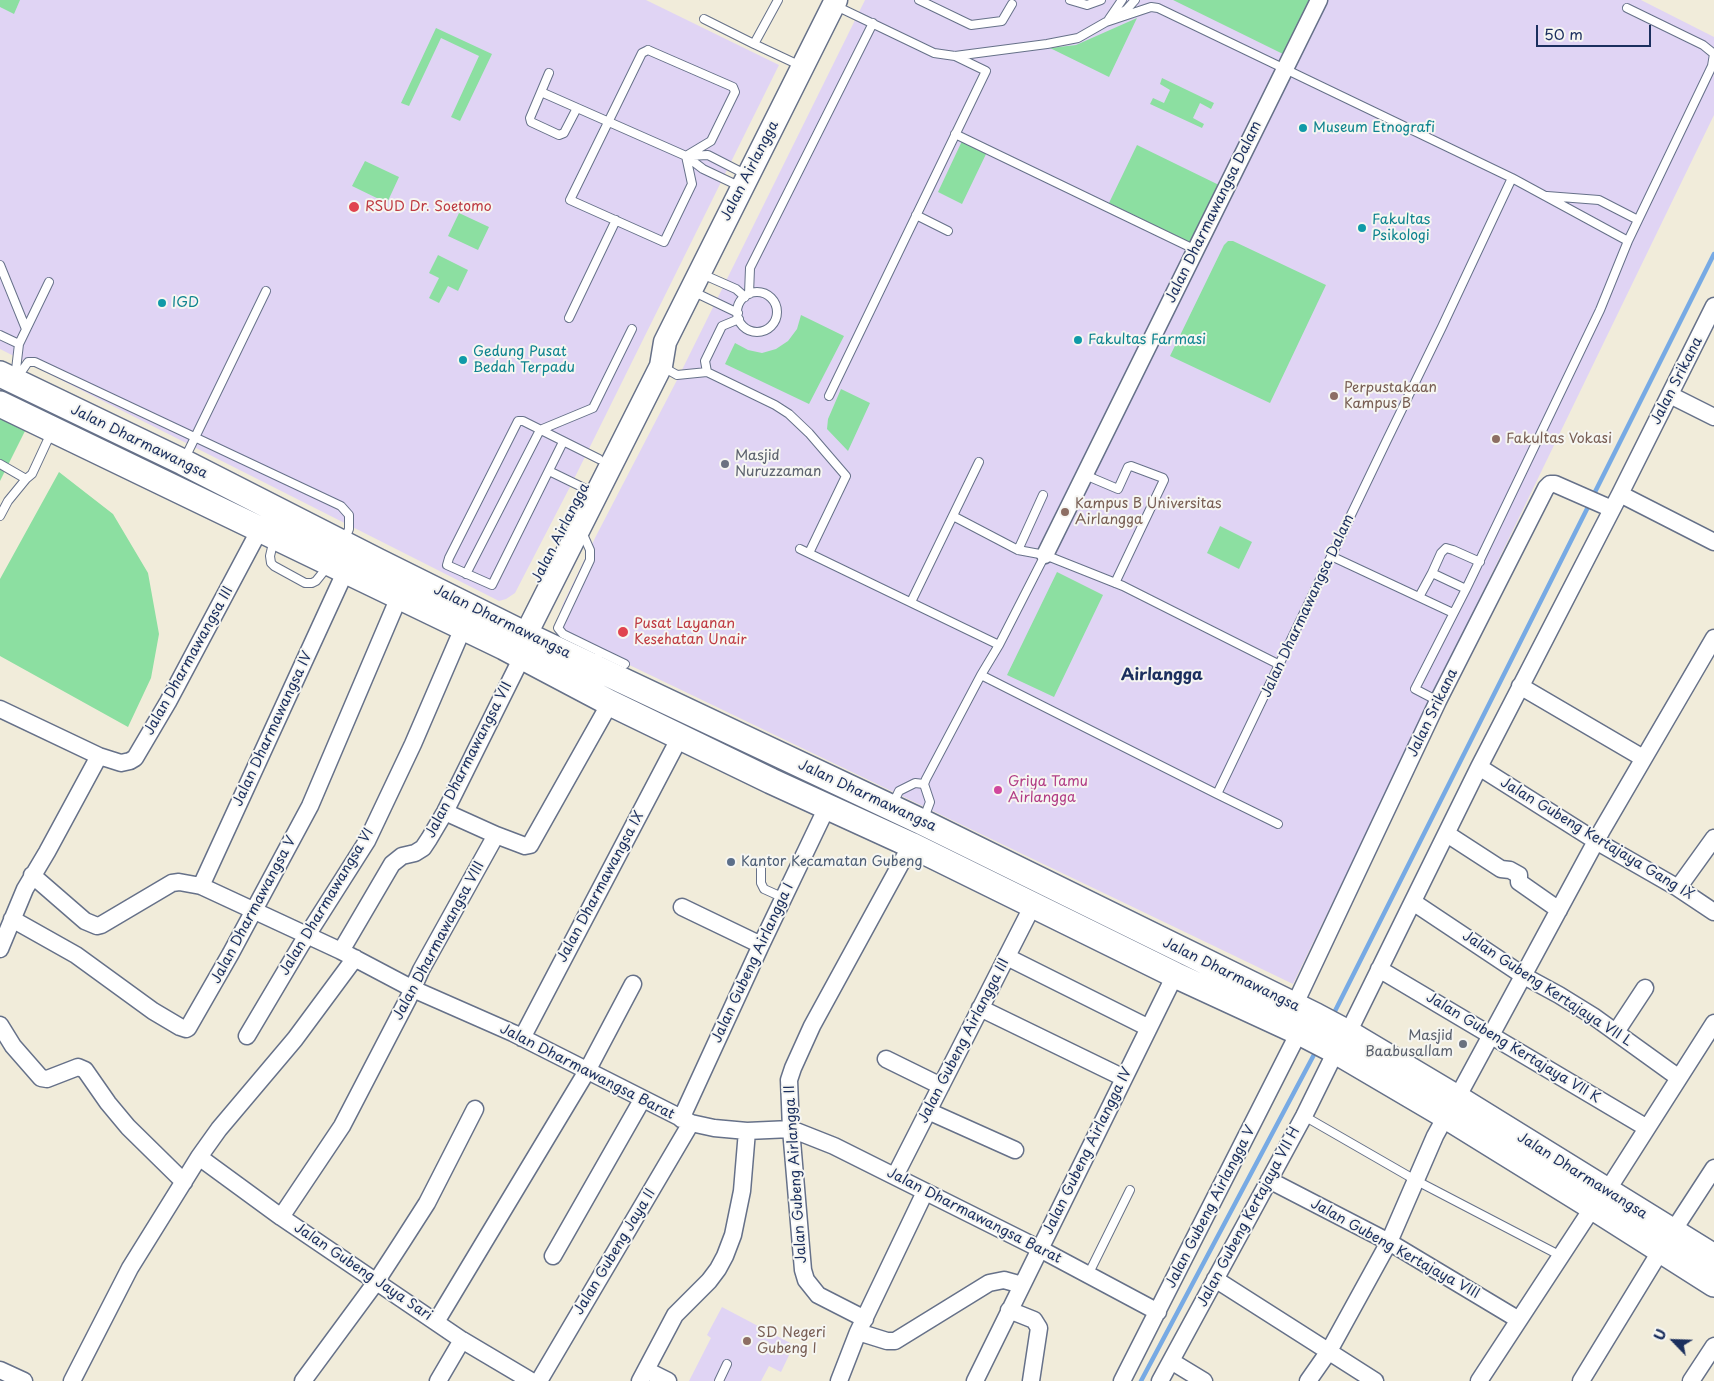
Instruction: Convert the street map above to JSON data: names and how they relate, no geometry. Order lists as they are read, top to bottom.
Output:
{
  "streets": {
    "main road": ["Jalan Airlangga", "Jalan Dharmawangsa"],
    "street": [
      "Jalan Dharmawangsa Dalam",
      "Jalan Srikana",
      "Jalan Dharmawangsa III",
      "Jalan Dharmawangsa IV",
      "Jalan Dharmawangsa VII",
      "Jalan Gubeng Kertajaya Gang IX",
      "Jalan Dharmawangsa IX",
      "Jalan Dharmawangsa VI",
      "Jalan Dharmawangsa V",
      "Jalan Dharmawangsa VIII",
      "Jalan Gubeng Airlangga I",
      "Jalan Gubeng Kertajaya VII L",
      "Jalan Gubeng Airlangga III",
      "Jalan Gubeng Kertajaya VII K",
      "Jalan Dharmawangsa Barat",
      "Jalan Gubeng Airlangga IV",
      "Jalan Gubeng Airlangga II",
      "Jalan Gubeng Airlangga V",
      "Jalan Gubeng Kertajaya VII H",
      "Jalan Gubeng Kertajaya VIII",
      "Jalan Gubeng Jaya II",
      "Jalan Gubeng Jaya Sari"
    ]
  },
  "crossings": [
    ["Jalan Airlangga", "Jalan Dharmawangsa"],
    ["Jalan Airlangga", "Jalan Dharmawangsa VII"],
    ["Jalan Srikana", "Jalan Dharmawangsa"],
    ["Jalan Srikana", "Jalan Gubeng Kertajaya Gang IX"],
    ["Jalan Srikana", "Jalan Gubeng Kertajaya VII L"],
    ["Jalan Srikana", "Jalan Gubeng Kertajaya VII K"],
    ["Jalan Srikana", "Jalan Gubeng Kertajaya VII H"],
    ["Jalan Dharmawangsa", "Jalan Dharmawangsa III"],
    ["Jalan Dharmawangsa", "Jalan Dharmawangsa IV"],
    ["Jalan Dharmawangsa", "Jalan Dharmawangsa VII"],
    ["Jalan Dharmawangsa", "Jalan Dharmawangsa IX"],
    ["Jalan Dharmawangsa", "Jalan Dharmawangsa VI"],
    ["Jalan Dharmawangsa", "Jalan Dharmawangsa V"],
    ["Jalan Dharmawangsa", "Jalan Gubeng Airlangga I"],
    ["Jalan Dharmawangsa", "Jalan Gubeng Airlangga III"],
    ["Jalan Dharmawangsa", "Jalan Gubeng Airlangga IV"],
    ["Jalan Dharmawangsa", "Jalan Gubeng Airlangga II"],
    ["Jalan Dharmawangsa", "Jalan Gubeng Airlangga V"],
    ["Jalan Dharmawangsa", "Jalan Gubeng Kertajaya VII H"],
    ["Jalan Dharmawangsa IV", "Jalan Dharmawangsa Barat"],
    ["Jalan Dharmawangsa VII", "Jalan Dharmawangsa Barat"],
    ["Jalan Dharmawangsa VII", "Jalan Gubeng Jaya Sari"],
    ["Jalan Dharmawangsa IX", "Jalan Dharmawangsa Barat"],
    ["Jalan Dharmawangsa VI", "Jalan Dharmawangsa Barat"],
    ["Jalan Dharmawangsa V", "Jalan Dharmawangsa Barat"],
    ["Jalan Dharmawangsa VIII", "Jalan Dharmawangsa Barat"],
    ["Jalan Dharmawangsa VIII", "Jalan Gubeng Jaya Sari"],
    ["Jalan Gubeng Airlangga I", "Jalan Dharmawangsa Barat"],
    ["Jalan Gubeng Airlangga I", "Jalan Gubeng Jaya II"],
    ["Jalan Gubeng Airlangga III", "Jalan Dharmawangsa Barat"],
    ["Jalan Dharmawangsa Barat", "Jalan Gubeng Airlangga IV"],
    ["Jalan Dharmawangsa Barat", "Jalan Gubeng Airlangga II"],
    ["Jalan Dharmawangsa Barat", "Jalan Gubeng Airlangga V"],
    ["Jalan Dharmawangsa Barat", "Jalan Gubeng Jaya II"],
    ["Jalan Gubeng Airlangga IV", "Jalan Gubeng Airlangga II"],
    ["Jalan Gubeng Kertajaya VII H", "Jalan Gubeng Kertajaya VIII"]
  ],
  "districts": ["Airlangga"],
  "places": [
    "Museum Etnografi",
    "RSUD Dr. Soetomo",
    "Fakultas Psikologi",
    "IGD",
    "Fakultas Farmasi",
    "Gedung Pusat Bedah Terpadu",
    "Perpustakaan Kampus B",
    "Fakultas Vokasi",
    "Masjid Nuruzzaman",
    "Kampus B Universitas Airlangga",
    "Pusat Layanan Kesehatan Unair",
    "Griya Tamu Airlangga",
    "Kantor Kecamatan Gubeng",
    "Masjid Baabusallam",
    "SD Negeri Gubeng I"
  ],
  "scale_bar": "50 m",
  "north": "top left"
}
